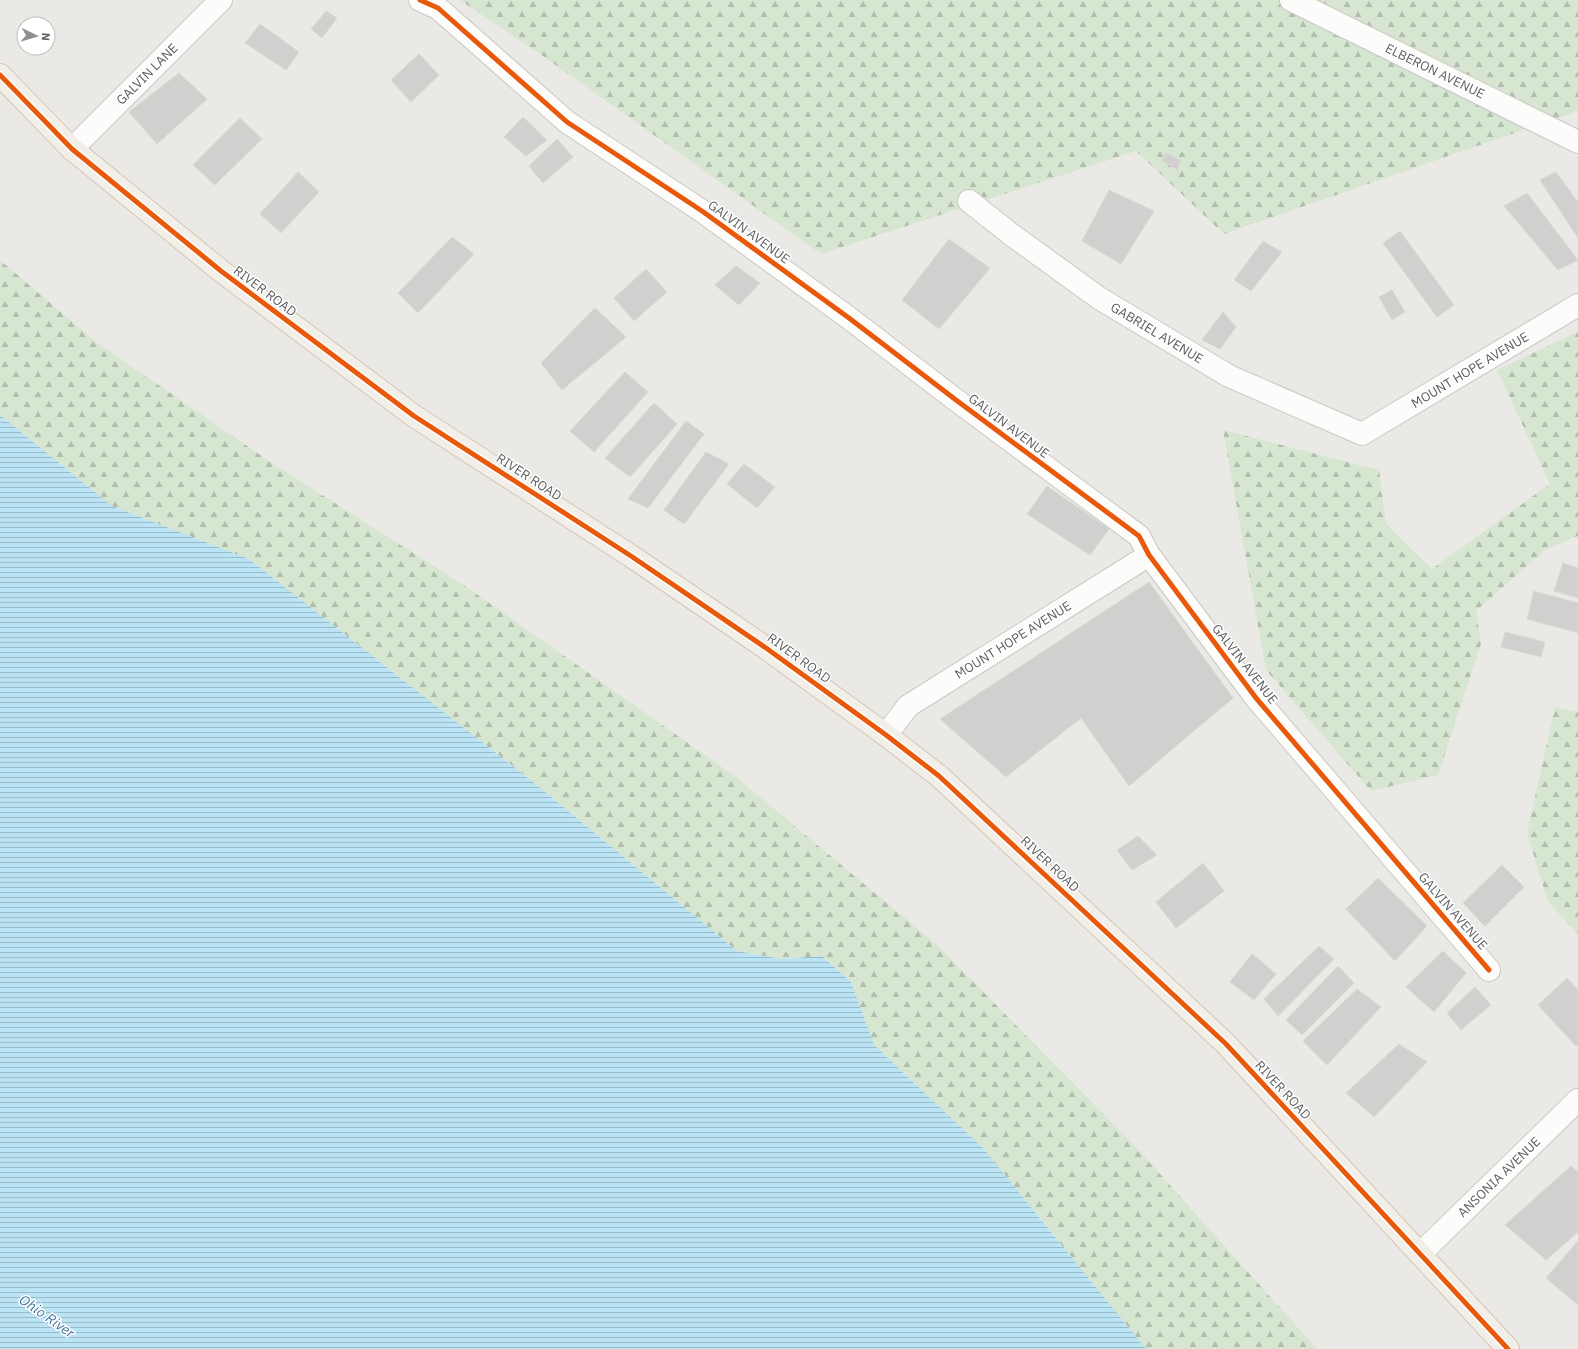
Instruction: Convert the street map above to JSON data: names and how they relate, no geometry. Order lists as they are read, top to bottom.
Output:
{
  "streets": {
    "main road": ["RIVER ROAD"],
    "street": [
      "ELBERON AVENUE",
      "GALVIN LANE",
      "GALVIN AVENUE",
      "GABRIEL AVENUE",
      "MOUNT HOPE AVENUE",
      "ANSONIA AVENUE"
    ]
  },
  "crossings": [
    ["GALVIN LANE", "RIVER ROAD"],
    ["GALVIN AVENUE", "MOUNT HOPE AVENUE"],
    ["RIVER ROAD", "MOUNT HOPE AVENUE"],
    ["RIVER ROAD", "ANSONIA AVENUE"],
    ["GABRIEL AVENUE", "MOUNT HOPE AVENUE"]
  ],
  "water": ["Ohio River"],
  "north": "right"
}
